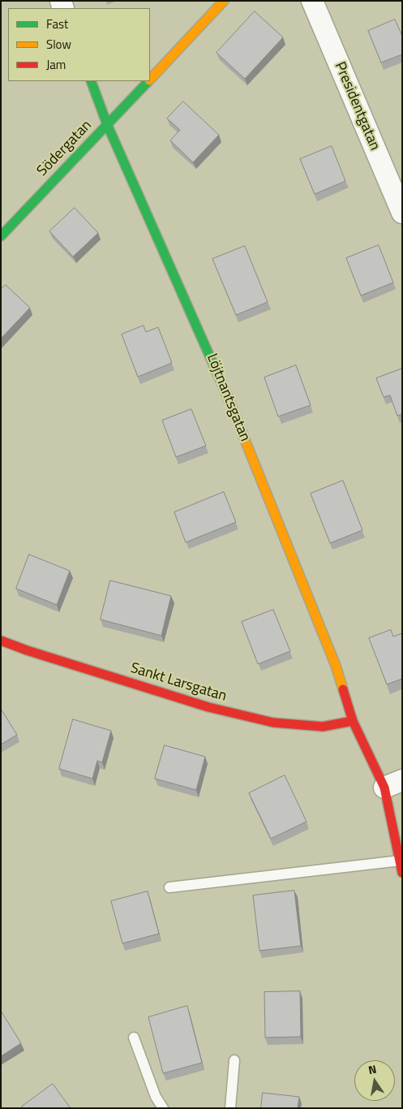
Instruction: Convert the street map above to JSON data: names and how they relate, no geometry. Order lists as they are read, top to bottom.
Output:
{
  "streets": {
    "street": [
      "Presidentgatan",
      "Södergatan",
      "Löjtnantsgatan",
      "Sankt Larsgatan"
    ]
  },
  "crossings": [
    ["Södergatan", "Löjtnantsgatan"],
    ["Löjtnantsgatan", "Sankt Larsgatan"]
  ],
  "legend": ["Fast", "Slow", "Jam"],
  "north": "top"
}
